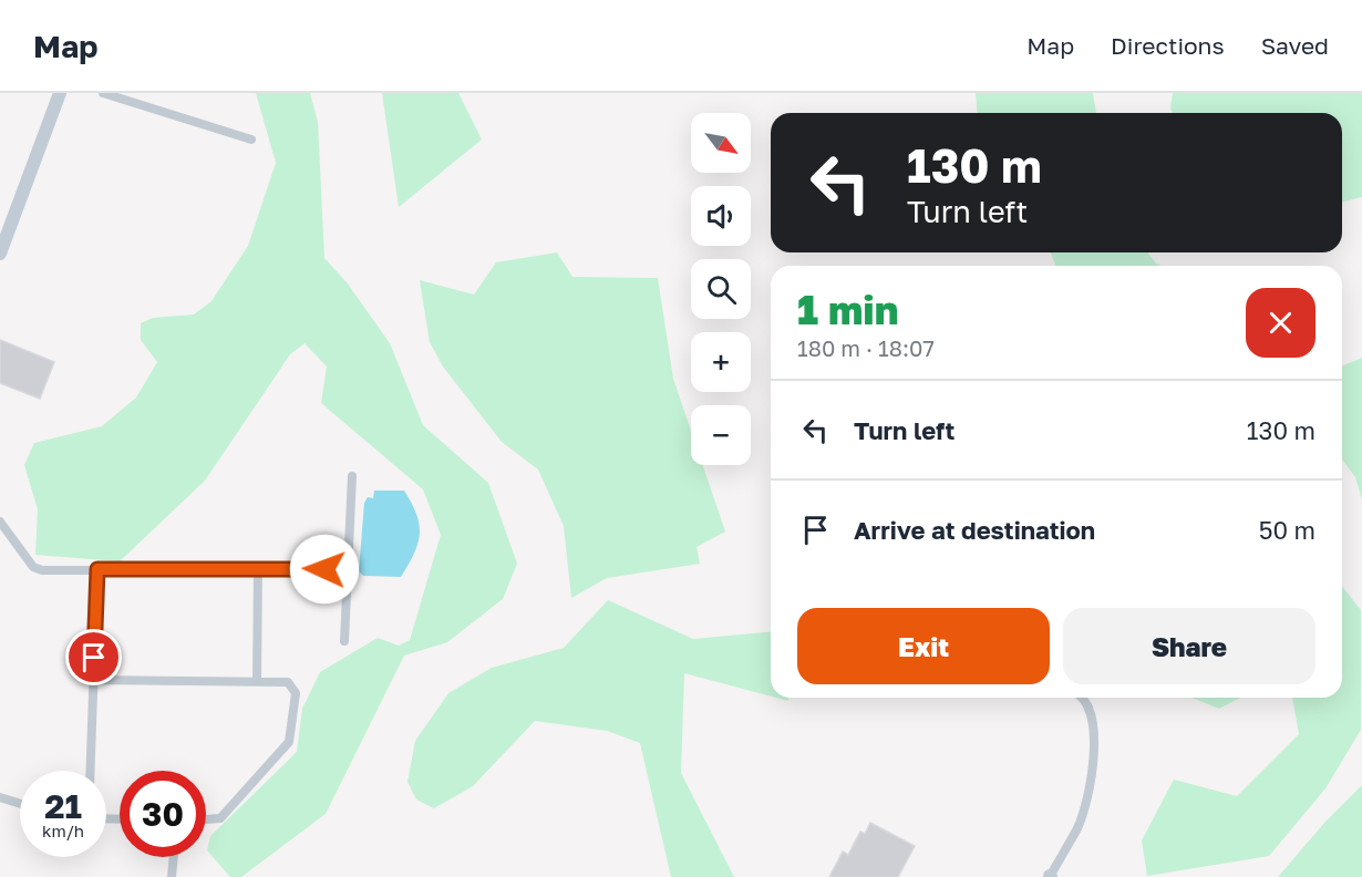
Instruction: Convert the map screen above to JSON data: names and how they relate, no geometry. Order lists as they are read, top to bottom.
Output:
{
  "north": "bottom right",
  "page": {
    "header": "Map",
    "nav": ["Map", "Directions", "Saved"],
    "map_buttons": ["+", "−"],
    "turn": ["130 m", "Turn left"],
    "heading": ["1 min", "180 m · 18:07"],
    "list": [
      {
        "name": "Turn left",
        "value": "130 m"
      },
      {
        "name": "Arrive at destination",
        "value": "50 m"
      }
    ],
    "buttons": ["Exit", "Share"],
    "speed": "21 km/h",
    "limit": "30"
  }
}
